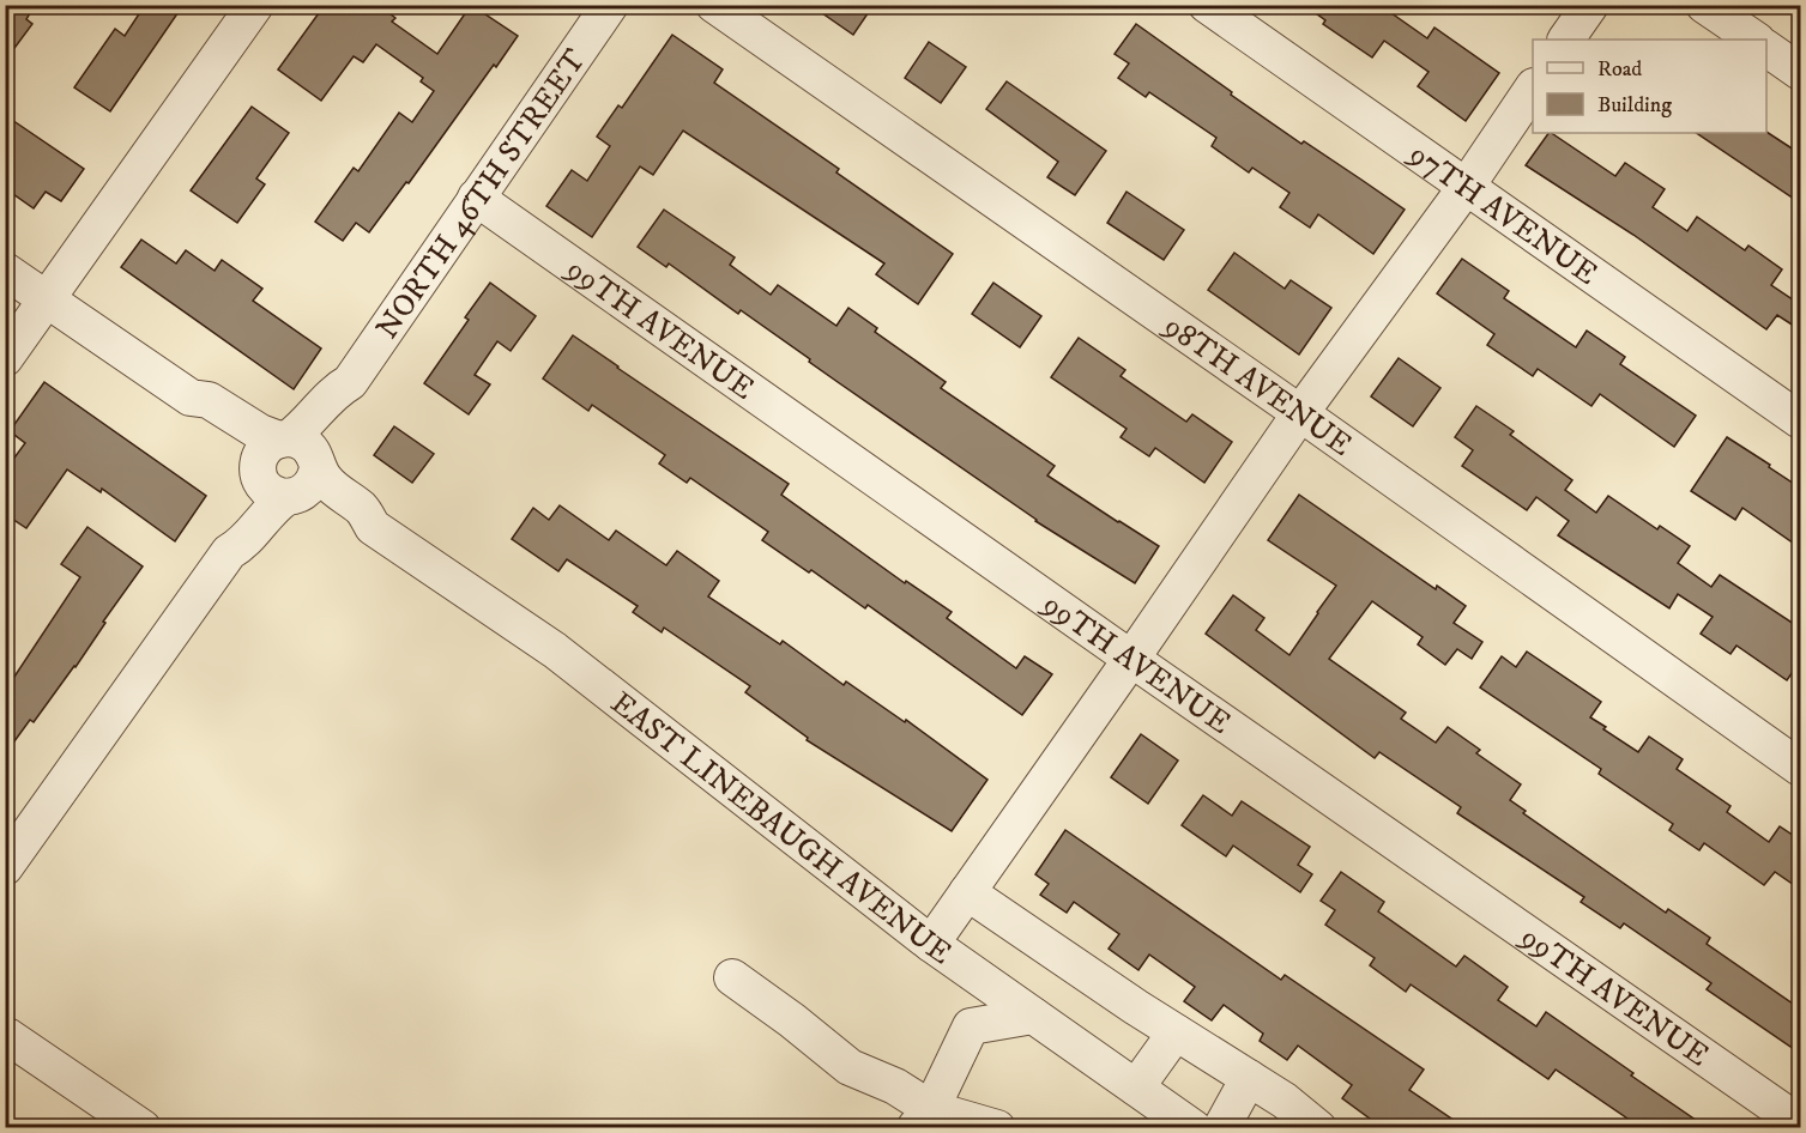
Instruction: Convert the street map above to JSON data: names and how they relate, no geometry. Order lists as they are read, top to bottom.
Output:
{
  "streets": {
    "street": [
      "NORTH 46TH STREET",
      "97TH AVENUE",
      "99TH AVENUE",
      "98TH AVENUE",
      "EAST LINEBAUGH AVENUE"
    ]
  },
  "crossings": [
    ["NORTH 46TH STREET", "99TH AVENUE"],
    ["NORTH 46TH STREET", "EAST LINEBAUGH AVENUE"]
  ],
  "legend": ["Road", "Building"]
}
